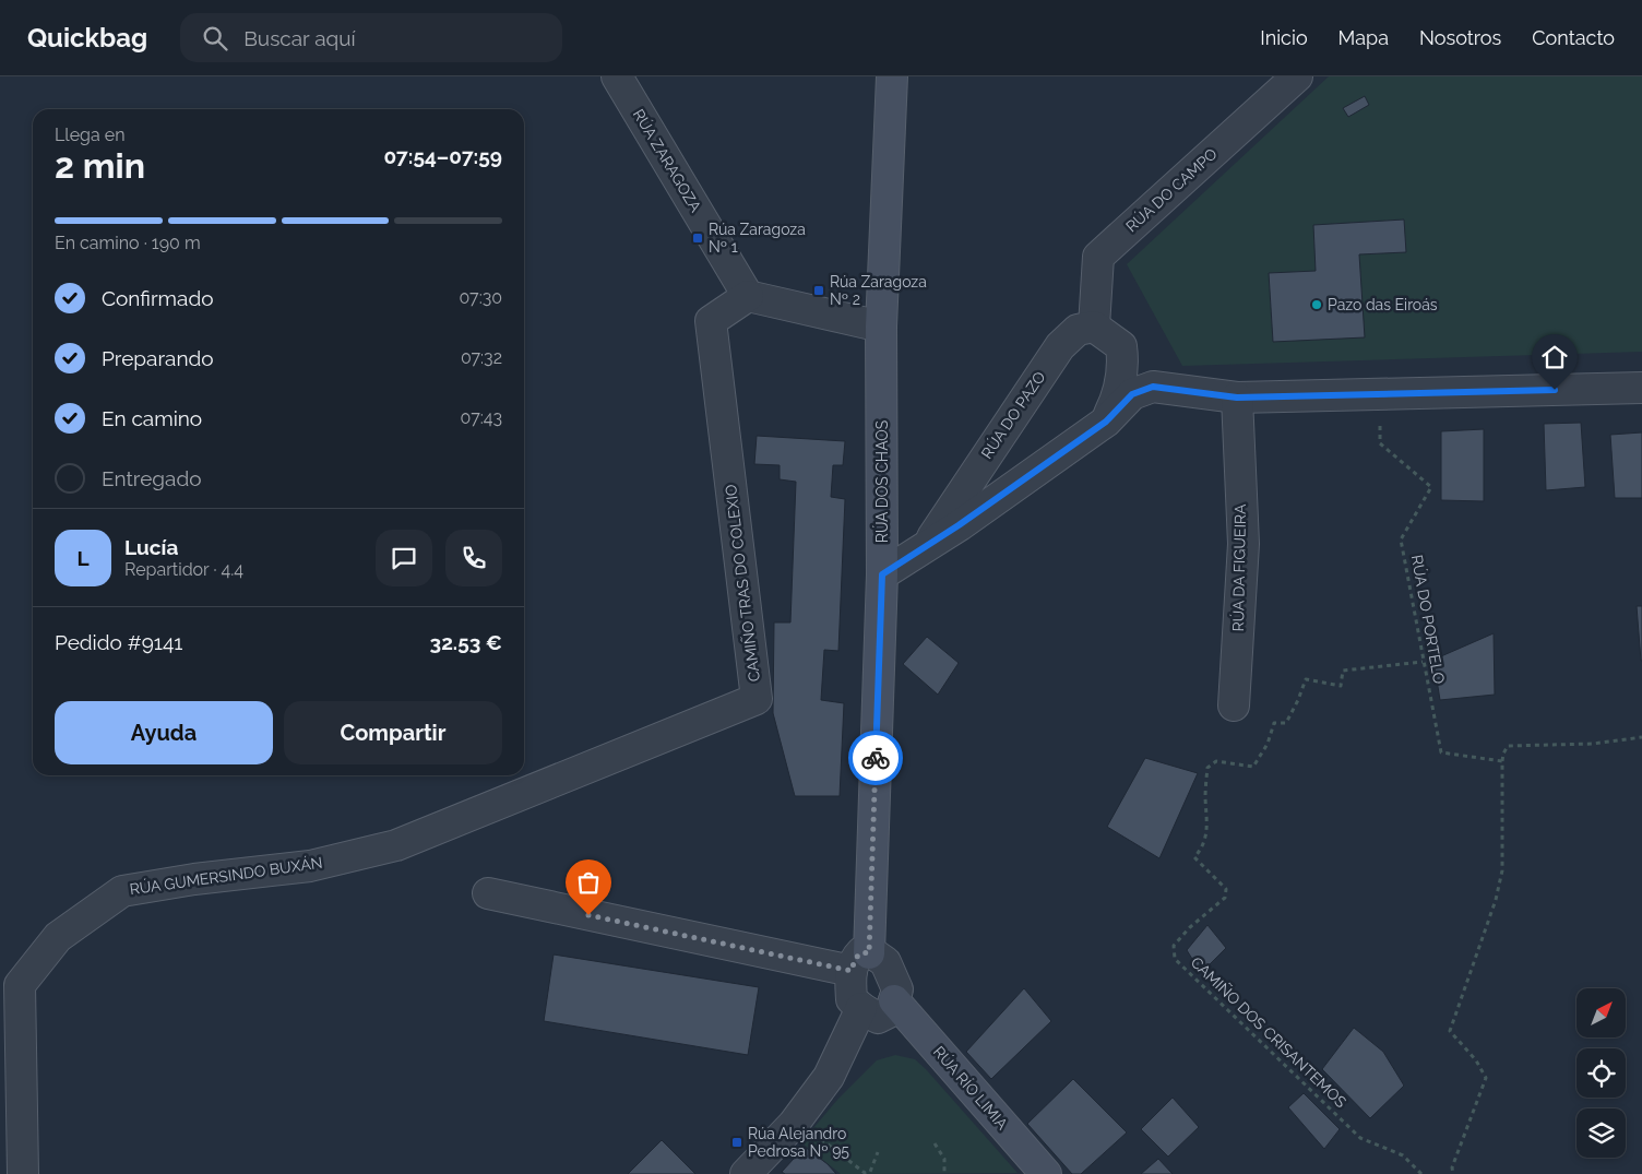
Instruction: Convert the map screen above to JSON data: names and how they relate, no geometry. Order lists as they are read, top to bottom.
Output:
{
  "streets": {
    "street": [
      "RÚA ZARAGOZA",
      "RÚA DO CAMPO",
      "RÚA DO PAZO",
      "RÚA DOS CHAOS",
      "RÚA DA FIGUEIRA",
      "CAMIÑO TRAS DO COLEXIO",
      "RÚA GUMERSINDO BUXÁN",
      "RÚA RÍO LIMIA"
    ],
    "path": ["RÚA DO PORTELO", "CAMIÑO DOS CRISANTEMOS"]
  },
  "crossings": [
    ["RÚA ZARAGOZA", "CAMIÑO TRAS DO COLEXIO"],
    ["RÚA DO CAMPO", "RÚA DO PAZO"],
    ["RÚA DO PAZO", "RÚA DOS CHAOS"],
    ["RÚA DO PAZO", "RÚA DA FIGUEIRA"],
    ["RÚA DO PAZO", "RÚA DO PORTELO"],
    ["RÚA DOS CHAOS", "RÚA RÍO LIMIA"],
    ["CAMIÑO TRAS DO COLEXIO", "RÚA GUMERSINDO BUXÁN"],
    ["RÚA DO PORTELO", "CAMIÑO DOS CRISANTEMOS"]
  ],
  "places": {
    "transit": ["Rúa Zaragoza Nº 1", "Rúa Zaragoza Nº 2", "Rúa Alejandro Pedrosa Nº 95"],
    "other": ["Pazo das Eiroás"]
  },
  "north": "top right",
  "page": {
    "header": "Quickbag",
    "search": "Buscar aquí",
    "nav": [
      "Inicio",
      "Mapa",
      "Nosotros",
      "Contacto"
    ],
    "heading": ["2 min", "Llega en", "07:54–07:59"],
    "panel": [
      "Lucía",
      "Repartidor · 4.4",
      "Pedido #9141",
      "32.53 €"
    ],
    "bar": "En camino · 190 m",
    "list": [
      ["Confirmado", "07:30"],
      ["Preparando", "07:32"],
      ["En camino", "07:43"],
      "Entregado"
    ],
    "round": "L",
    "buttons": ["Ayuda", "Compartir"]
  }
}
